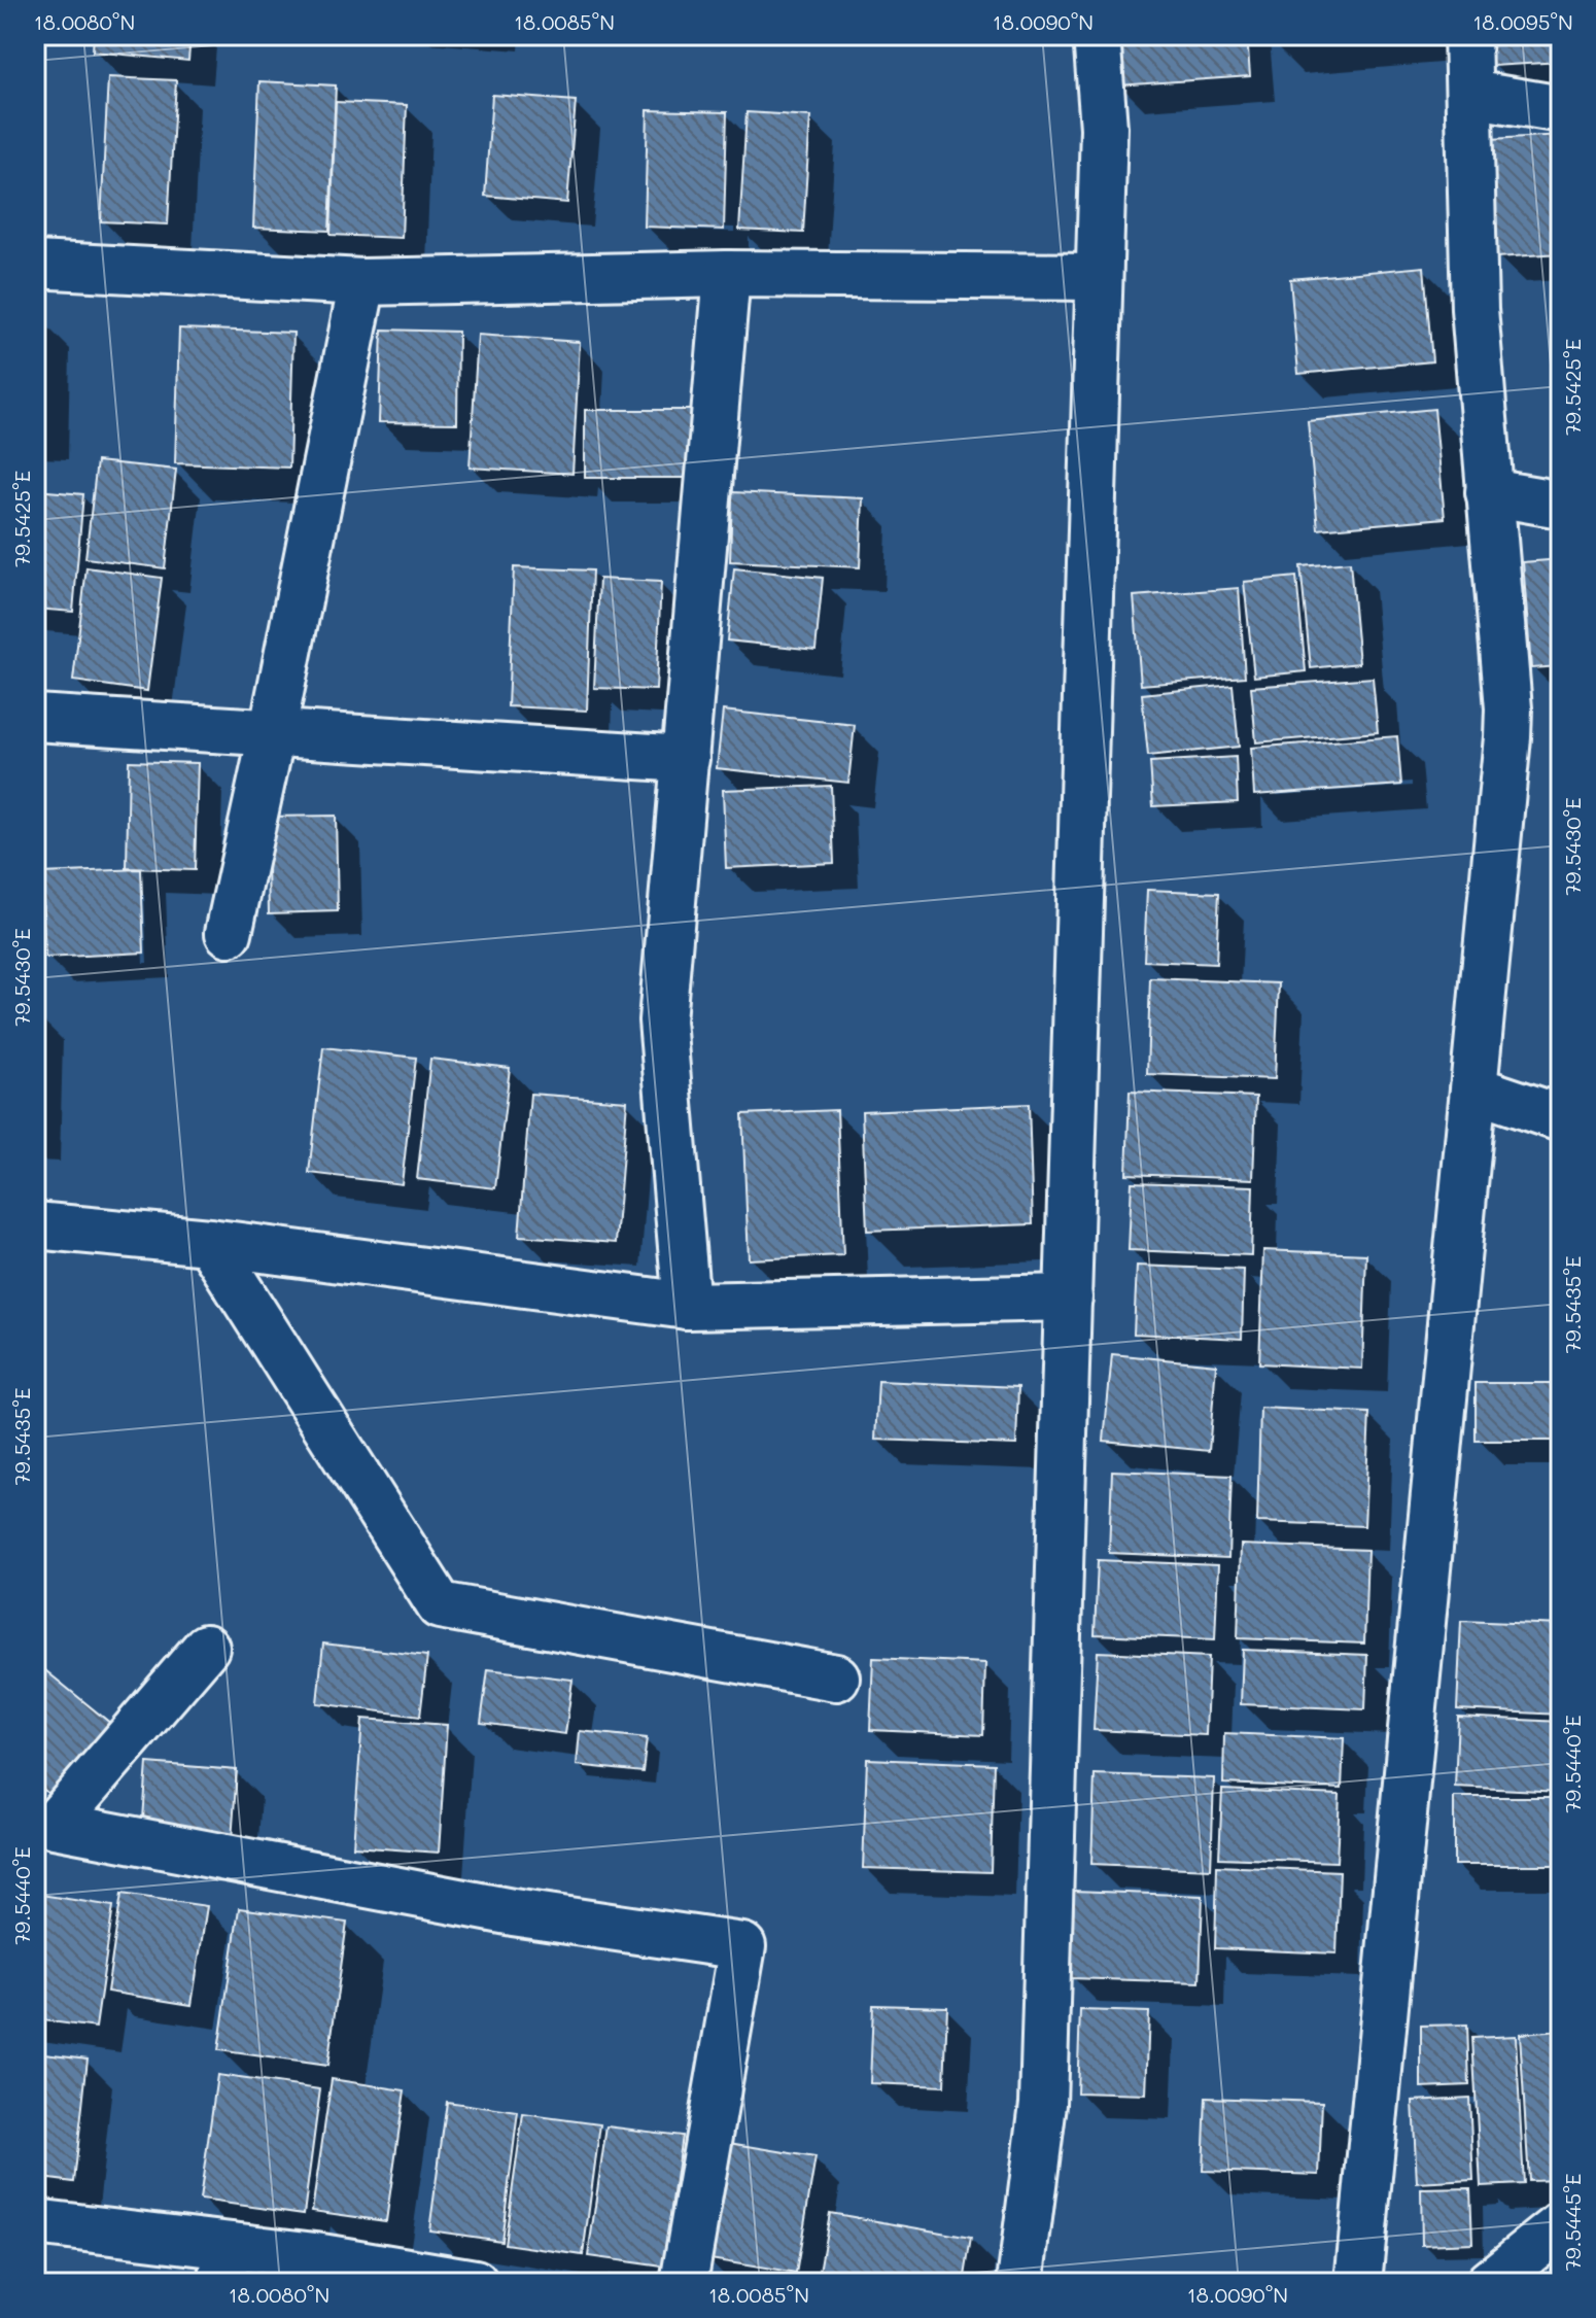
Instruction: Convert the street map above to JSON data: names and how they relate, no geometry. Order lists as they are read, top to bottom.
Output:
{
  "coordinates": [
    "18.0080°N",
    "18.0085°N",
    "18.0090°N",
    "18.0095°N",
    "79.5425°E",
    "79.5430°E",
    "79.5435°E",
    "79.5440°E",
    "79.5445°E"
  ]
}
